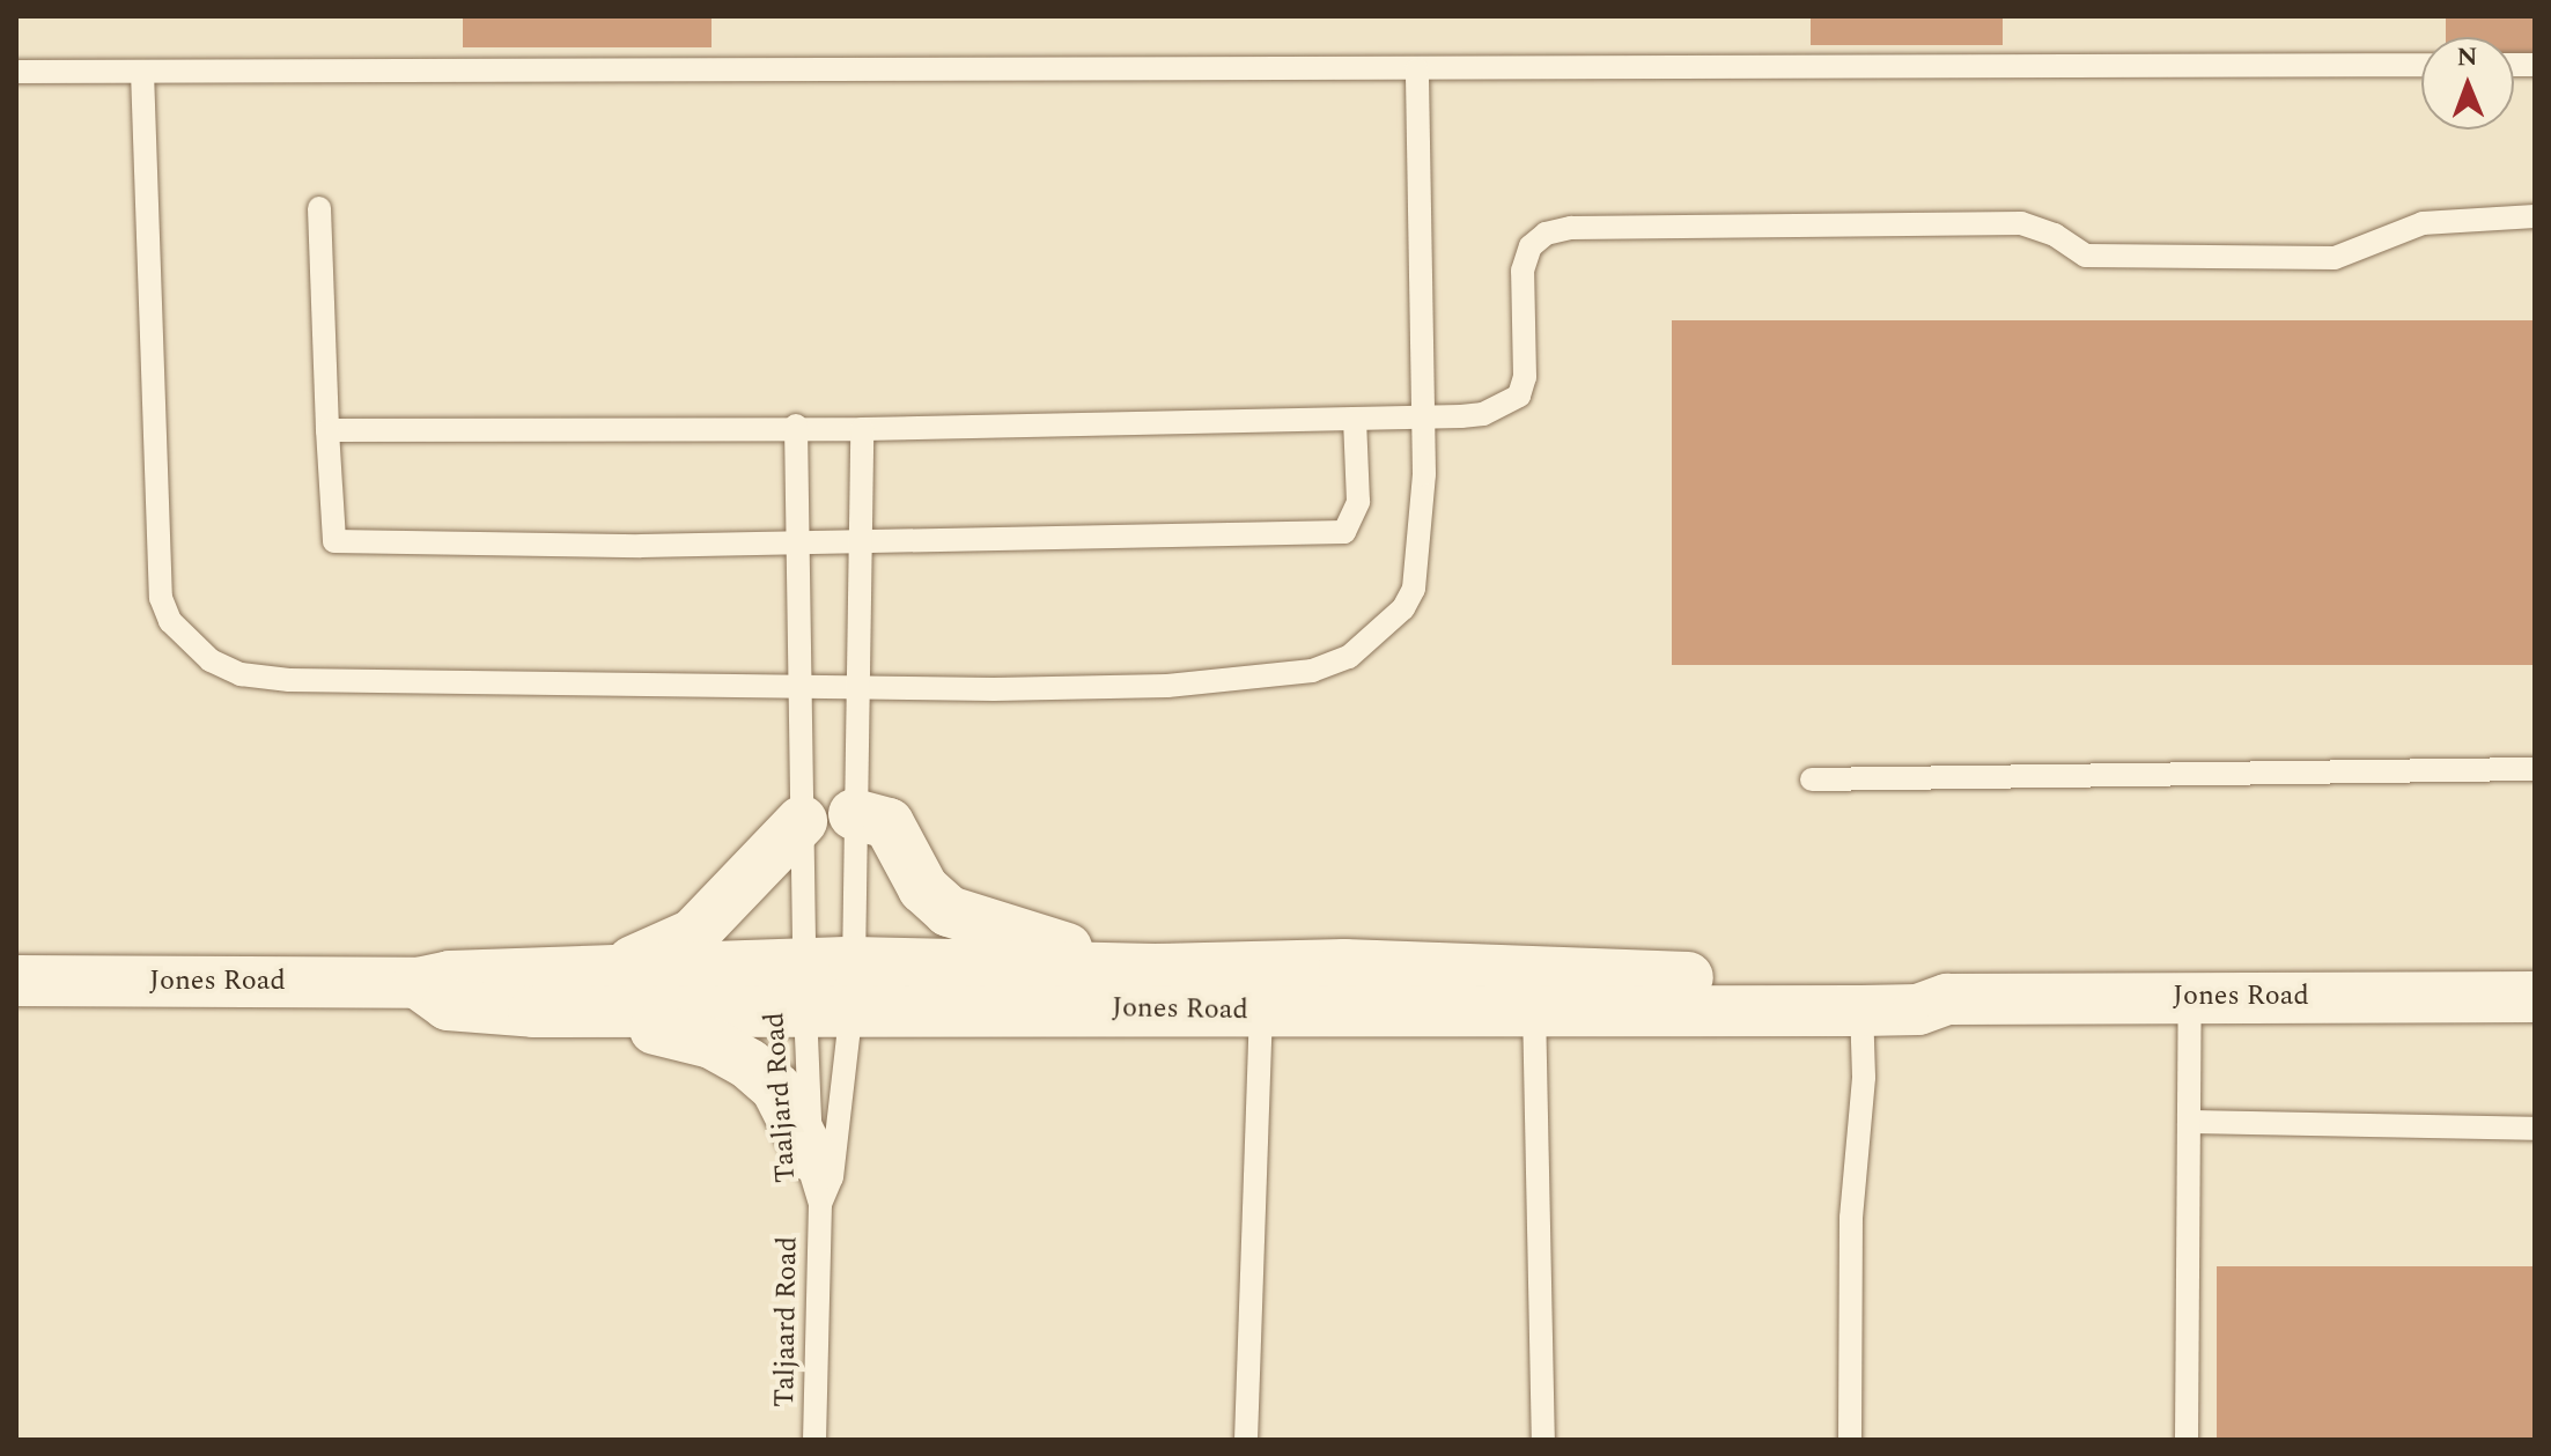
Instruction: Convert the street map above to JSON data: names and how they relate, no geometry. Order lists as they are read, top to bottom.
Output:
{
  "streets": {
    "street": ["Jones Road"],
    "lane": ["Taaljard Road", "Taljaard Road"]
  },
  "crossings": [
    ["Jones Road", "Taaljard Road"],
    ["Taaljard Road", "Taljaard Road"]
  ],
  "north": "top"
}
